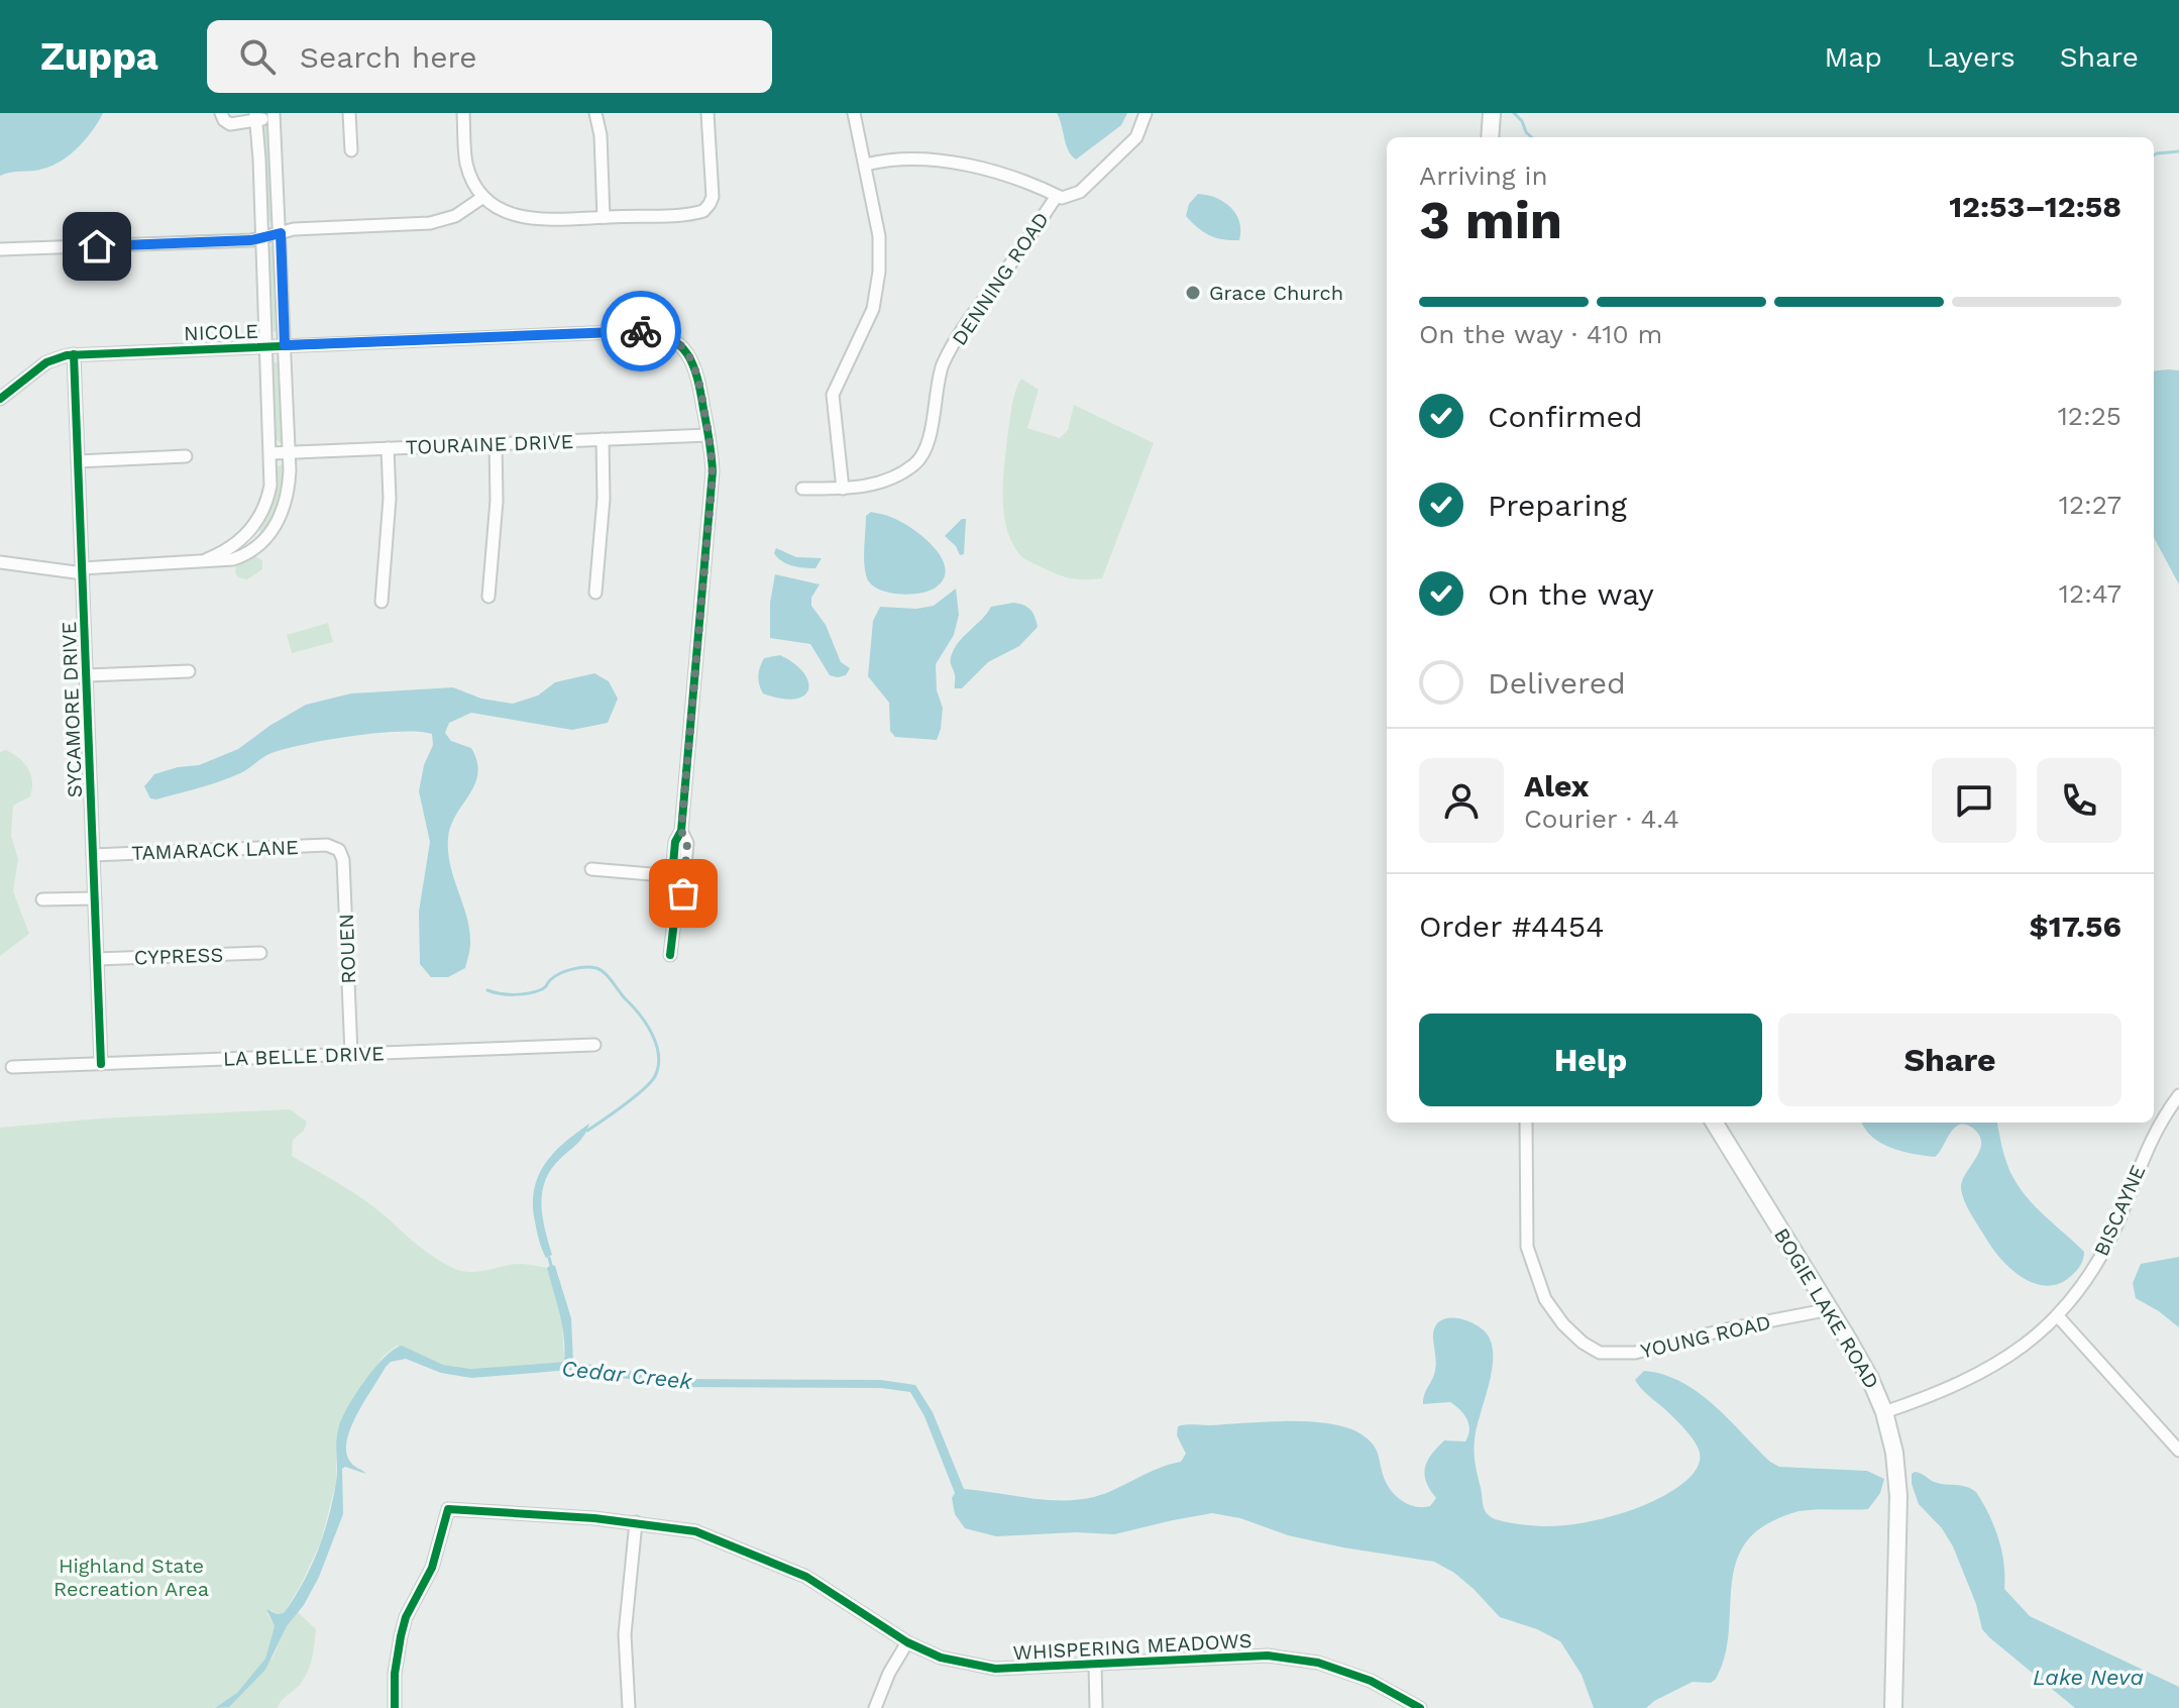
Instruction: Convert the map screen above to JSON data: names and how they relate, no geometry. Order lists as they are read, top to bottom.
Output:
{
  "streets": {
    "main road": ["BOGIE LAKE ROAD"],
    "street": [
      "DENNING ROAD",
      "NICOLE",
      "TOURAINE DRIVE",
      "SYCAMORE DRIVE",
      "TAMARACK LANE",
      "ROUEN",
      "CYPRESS",
      "LA BELLE DRIVE",
      "BISCAYNE",
      "YOUNG ROAD",
      "WHISPERING MEADOWS"
    ]
  },
  "crossings": [
    ["NICOLE", "TOURAINE DRIVE"],
    ["NICOLE", "SYCAMORE DRIVE"],
    ["SYCAMORE DRIVE", "TAMARACK LANE"],
    ["SYCAMORE DRIVE", "CYPRESS"],
    ["SYCAMORE DRIVE", "LA BELLE DRIVE"],
    ["TAMARACK LANE", "ROUEN"],
    ["ROUEN", "LA BELLE DRIVE"],
    ["BISCAYNE", "BOGIE LAKE ROAD"],
    ["BOGIE LAKE ROAD", "YOUNG ROAD"]
  ],
  "water": ["Cedar Creek", "Lake Neva"],
  "parks": ["Highland State Recreation Area"],
  "places": ["Grace Church"],
  "page": {
    "header": "Zuppa",
    "search": "Search here",
    "nav": ["Map", "Layers", "Share"],
    "heading": ["3 min", "Arriving in", "12:53–12:58"],
    "panel": [
      "Alex",
      "Courier · 4.4",
      "Order #4454",
      "$17.56"
    ],
    "bar": "On the way · 410 m",
    "list": [
      ["Confirmed", "12:25"],
      ["Preparing", "12:27"],
      ["On the way", "12:47"],
      "Delivered"
    ],
    "buttons": ["Help", "Share"]
  }
}
